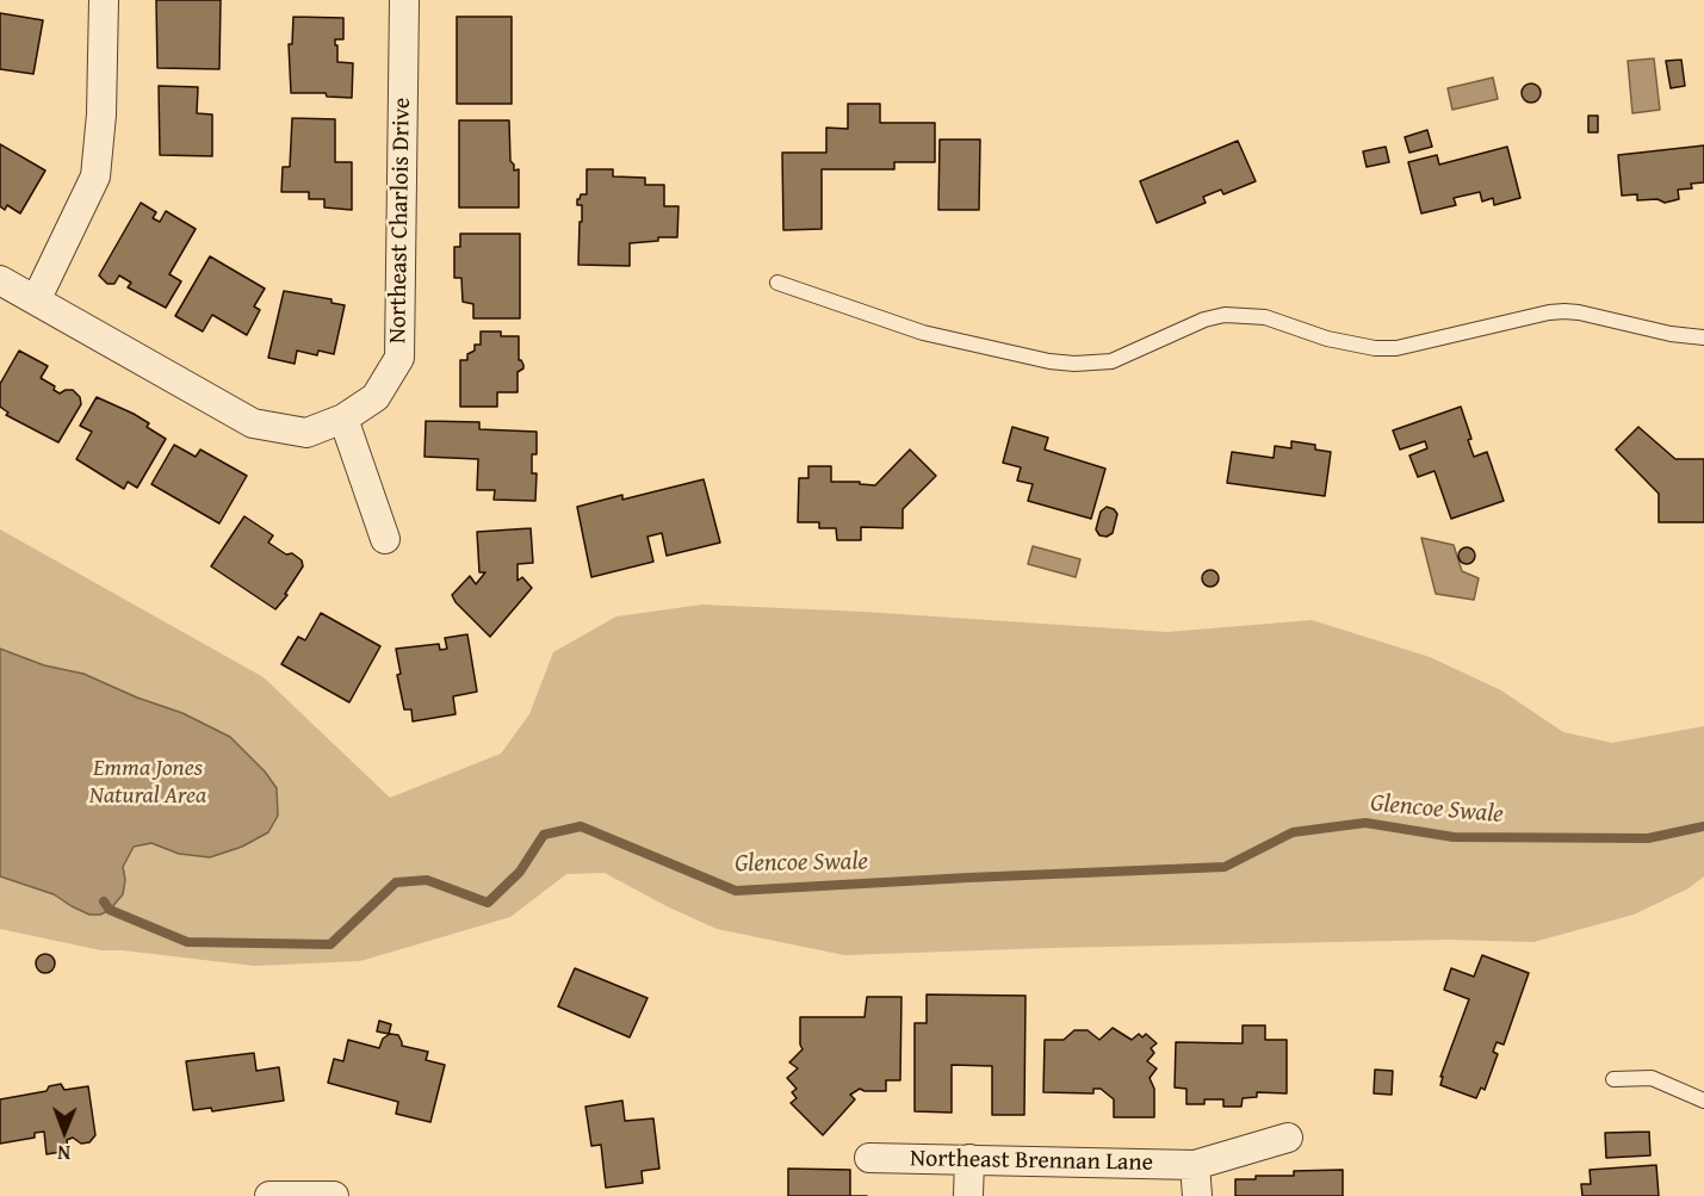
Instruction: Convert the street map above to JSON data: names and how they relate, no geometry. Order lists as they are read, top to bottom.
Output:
{
  "streets": {
    "street": ["Northeast Charlois Drive", "Northeast Brennan Lane"]
  },
  "water": ["Glencoe Swale"],
  "parks": ["Emma Jones Natural Area"],
  "north": "bottom"
}
